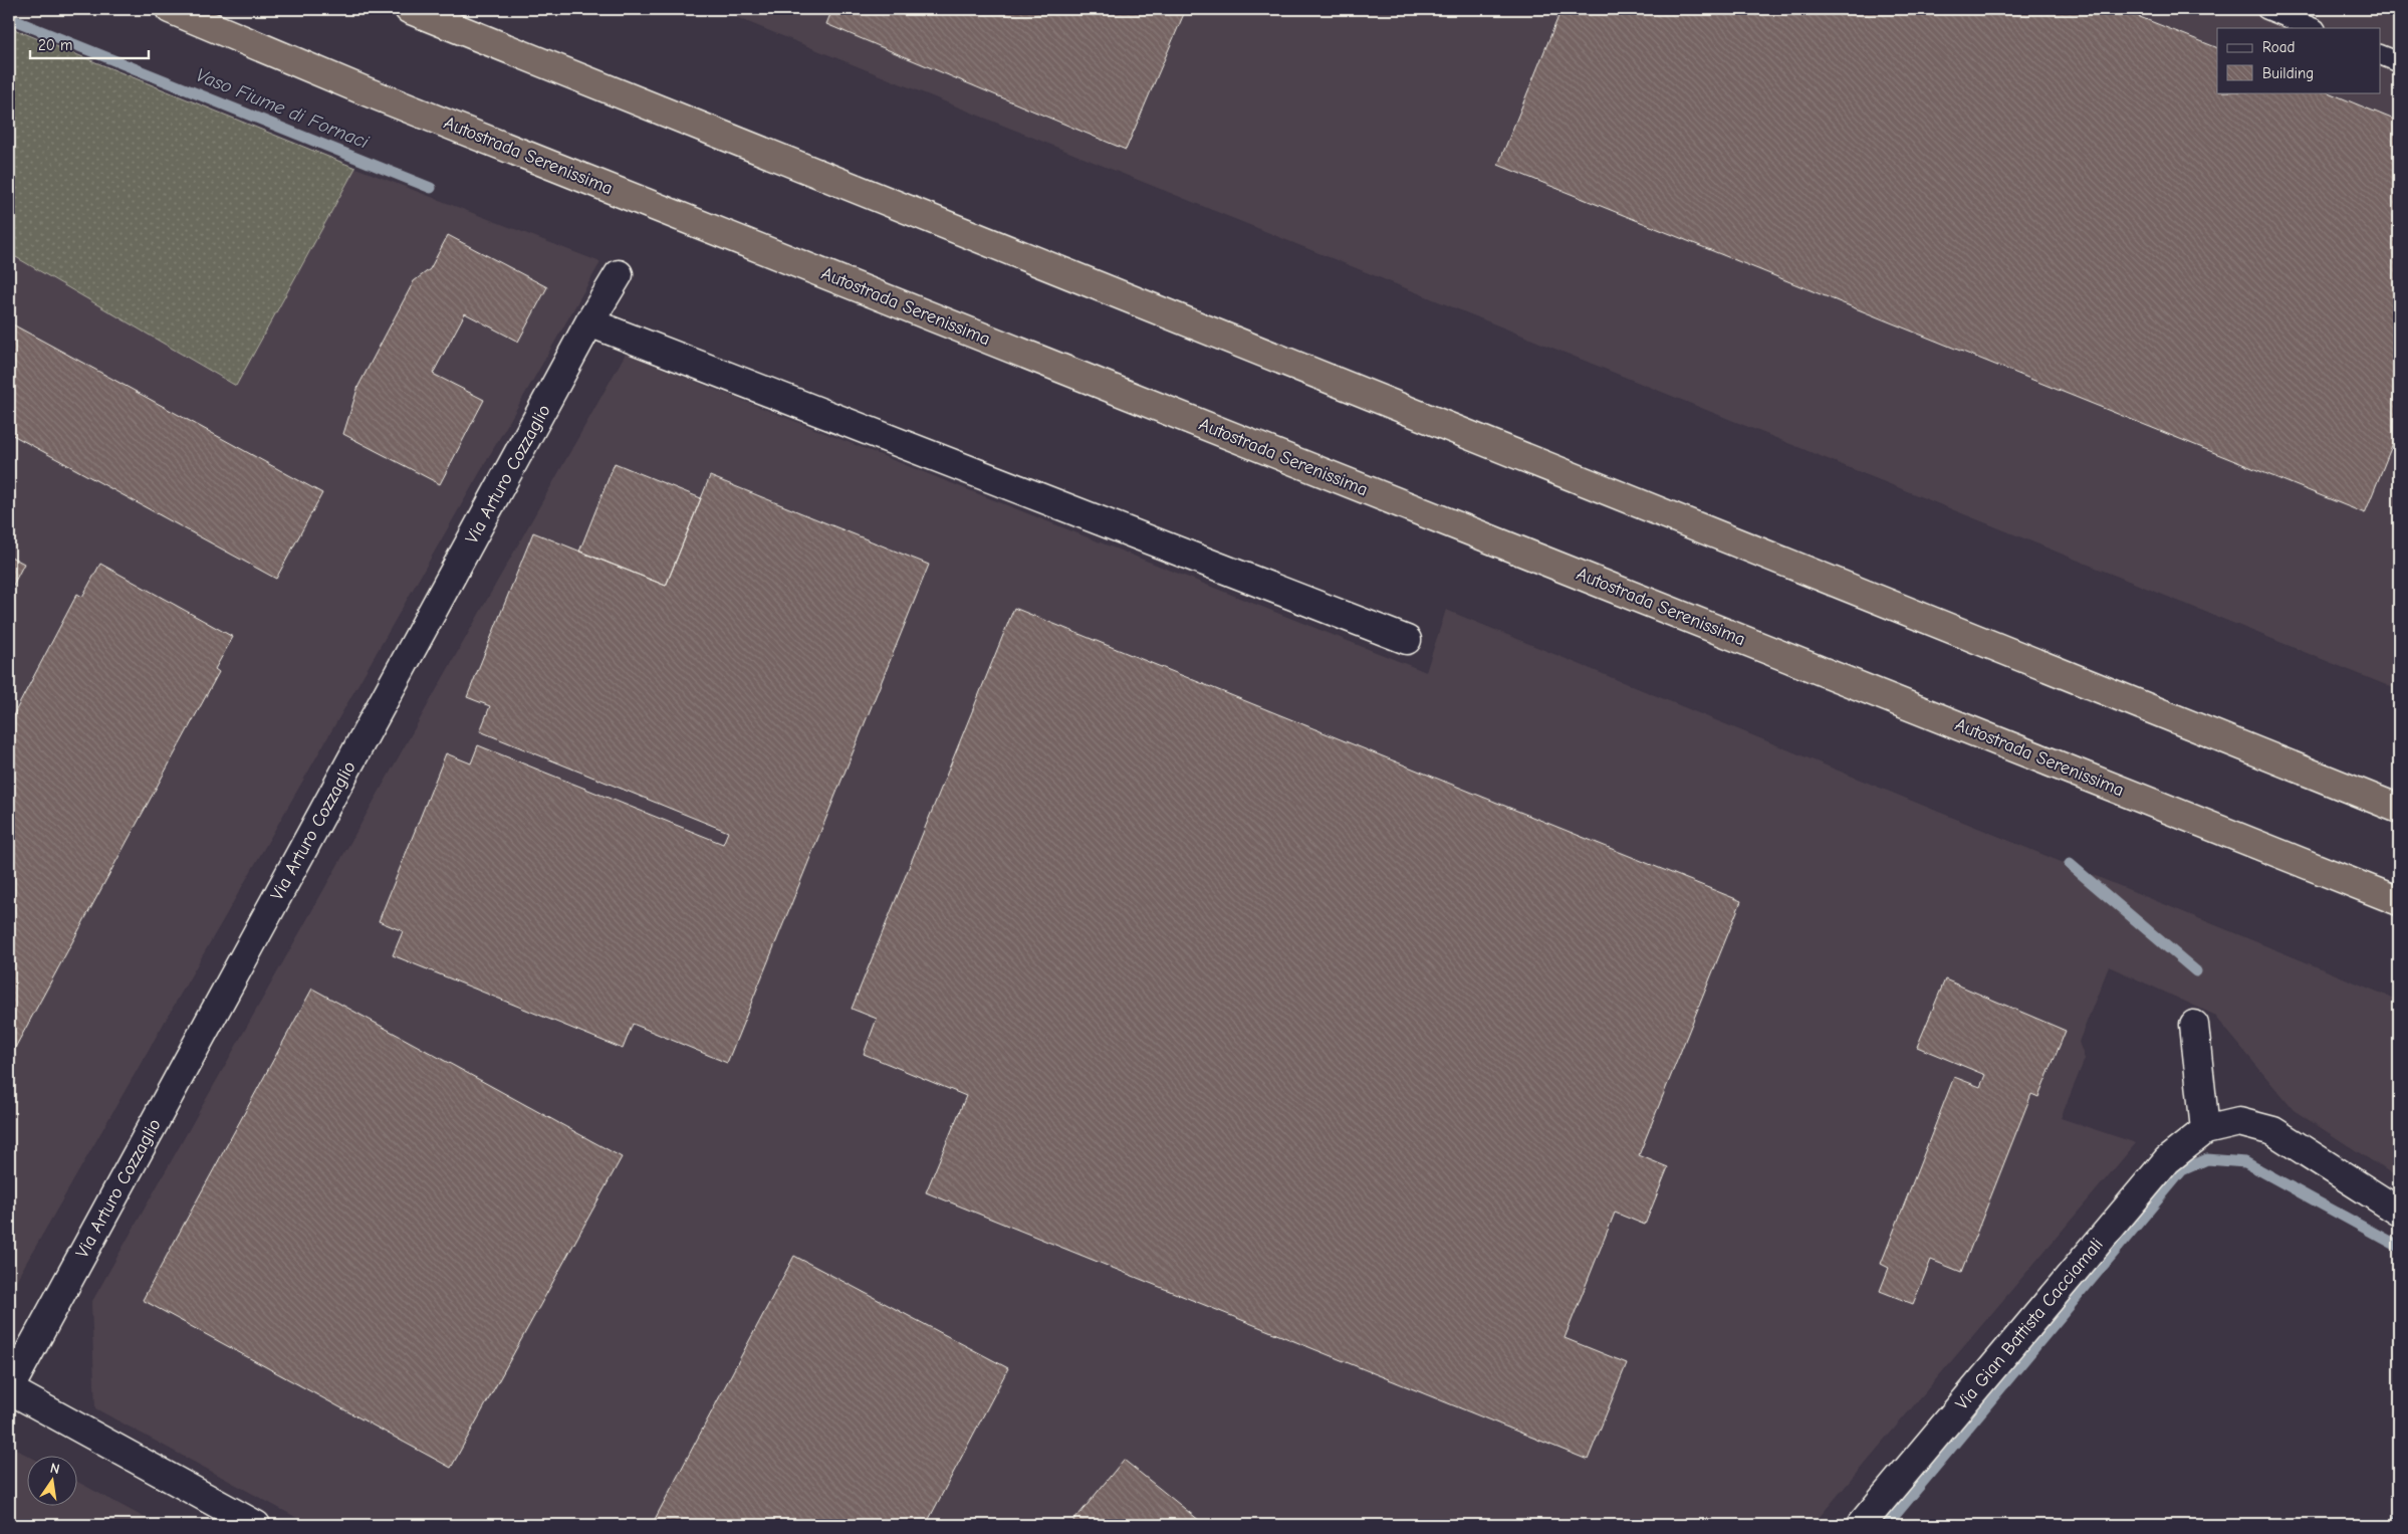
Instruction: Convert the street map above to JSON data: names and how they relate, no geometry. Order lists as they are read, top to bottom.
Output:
{
  "streets": {
    "highway": ["Autostrada Serenissima"],
    "street": ["Via Arturo Cozzaglio", "Via Gian Battista Cacciamali"]
  },
  "water": ["Vaso Fiume di Fornaci"],
  "legend": ["Road", "Building"],
  "scale_bar": "20 m",
  "north": "top"
}
